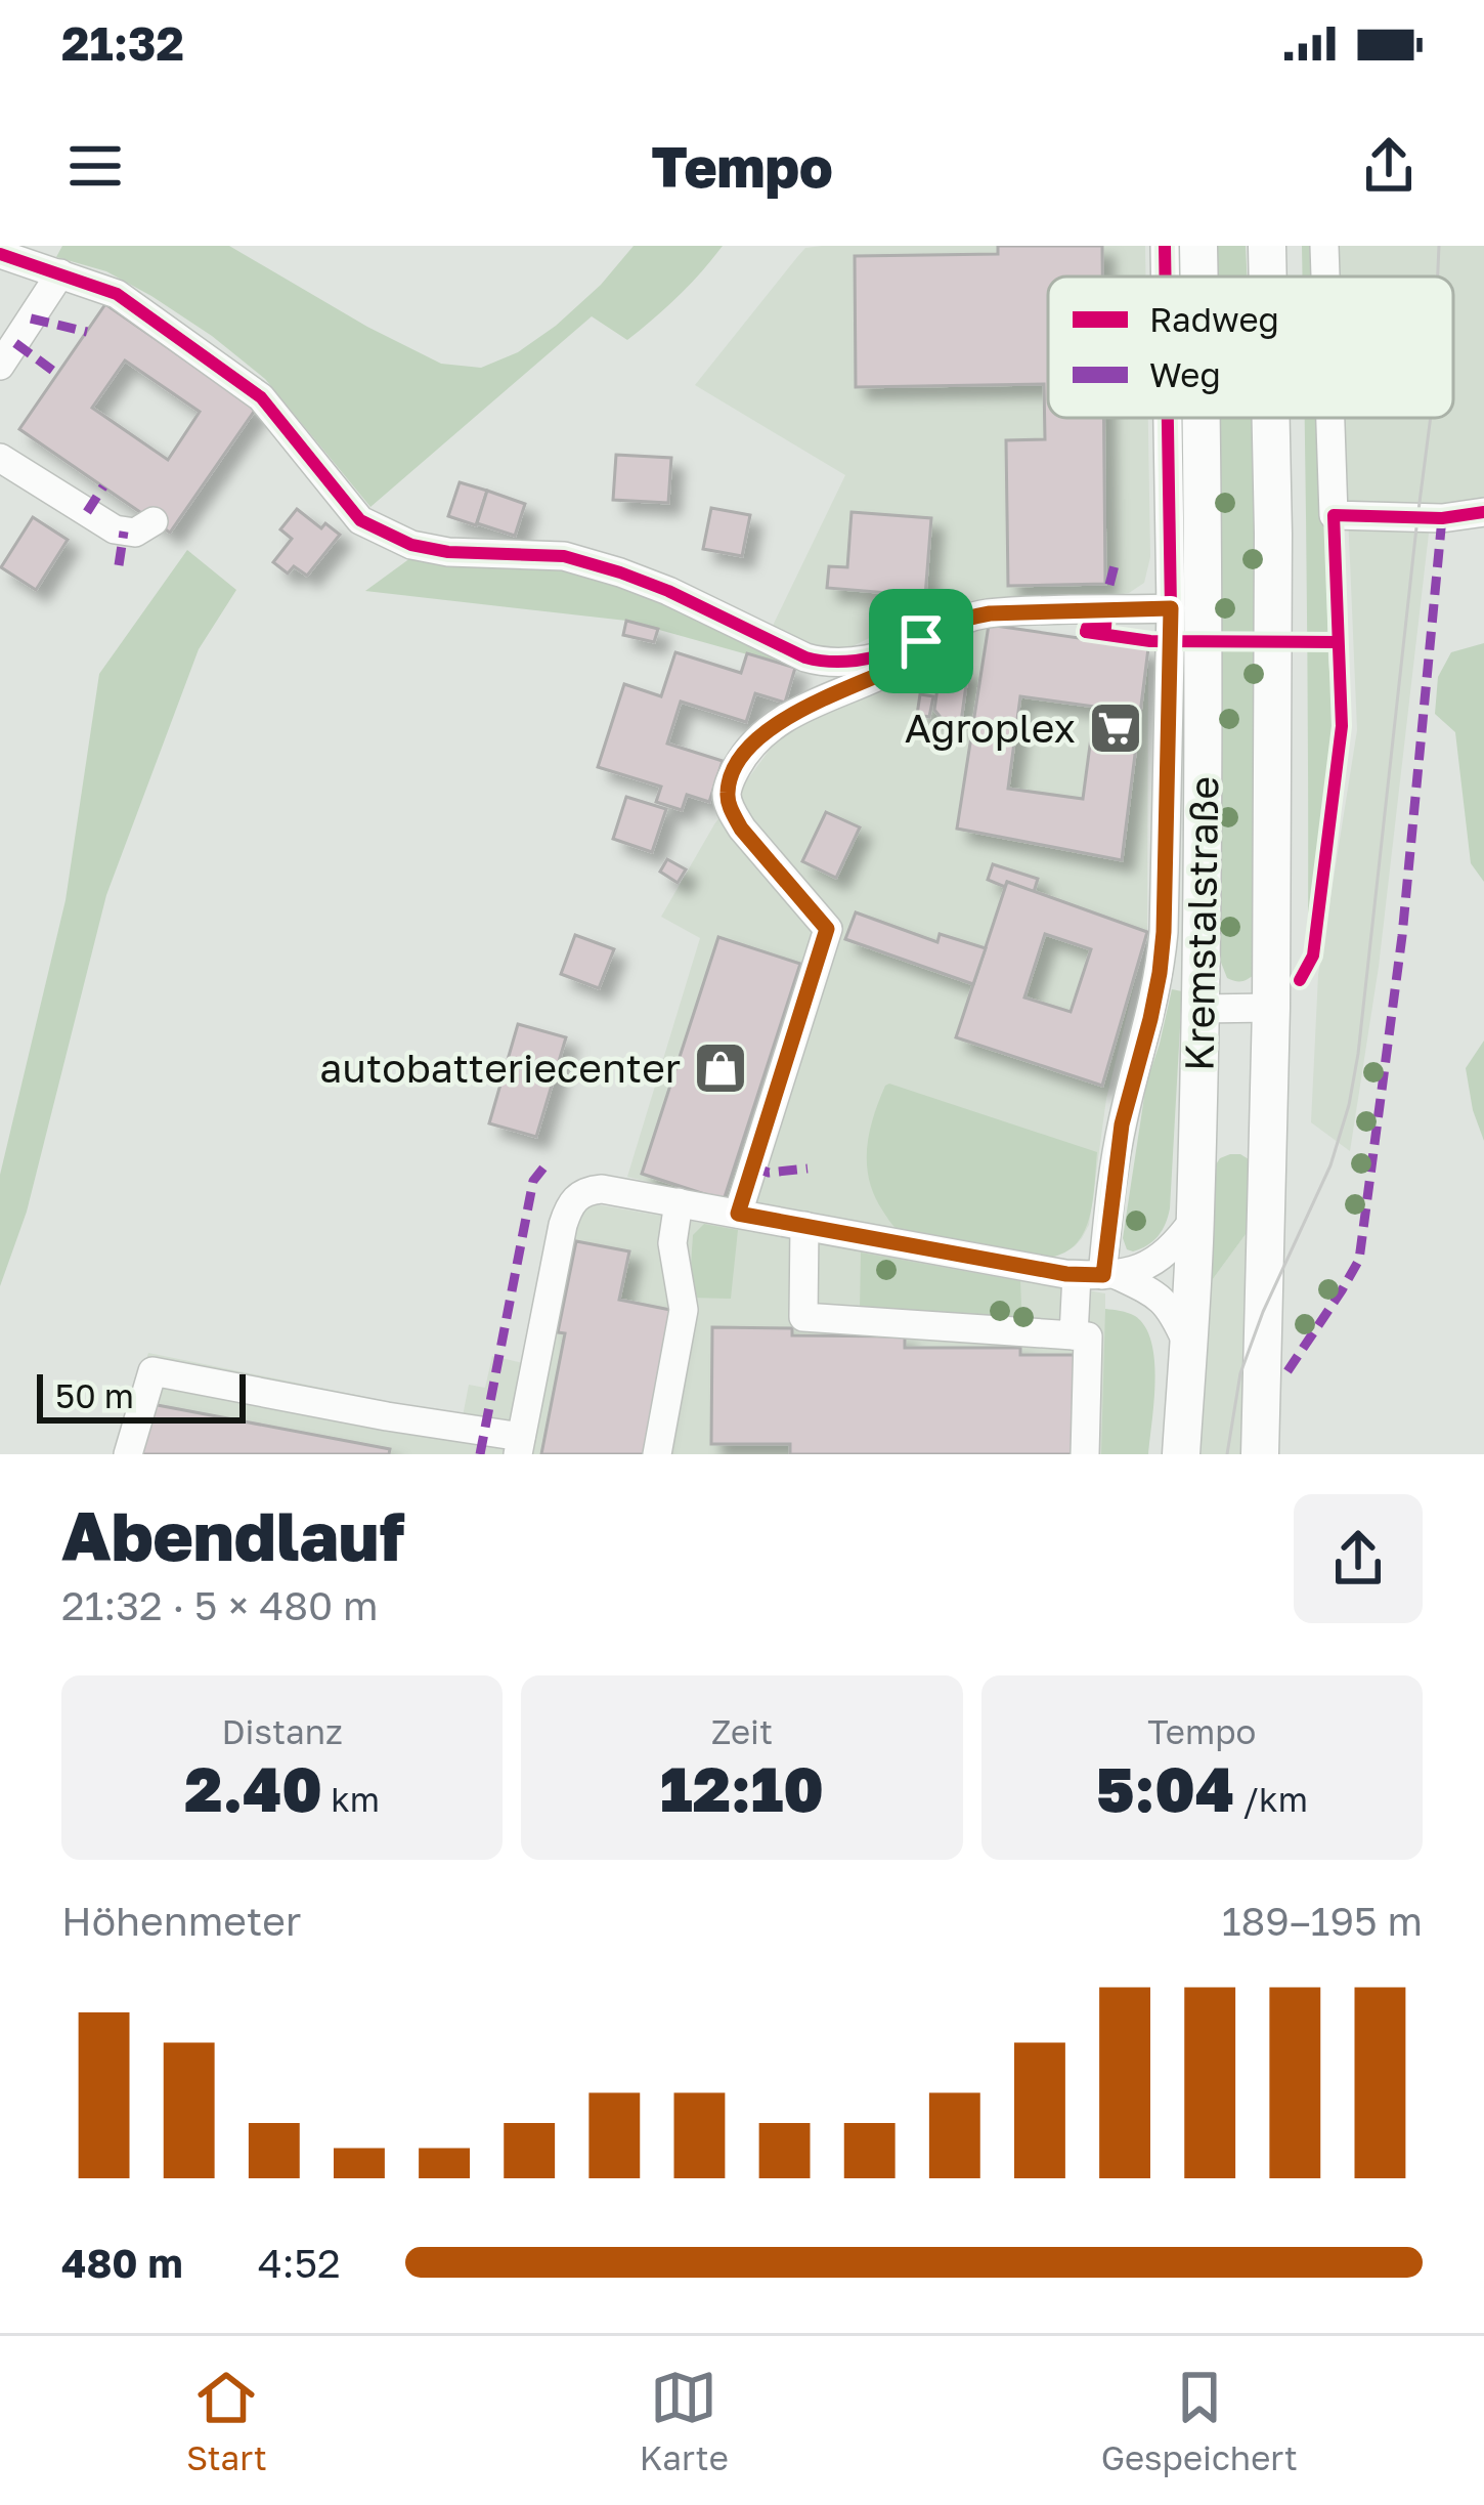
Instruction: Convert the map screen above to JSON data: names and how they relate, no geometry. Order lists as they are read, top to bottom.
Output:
{
  "streets": {
    "main road": ["Kremstalstraße"]
  },
  "places": {
    "supermarket": ["Agroplex"],
    "shop": ["autobatteriecenter"]
  },
  "legend": ["Radweg", "Weg"],
  "scale_bar": "50 m",
  "page": {
    "status": "21:32",
    "header": "Tempo",
    "scale": "50 m",
    "heading": ["Abendlauf", "21:32 · 5 × 480 m"],
    "stats": [
      ["Distanz", "2.40 km"],
      ["Zeit", "12:10"],
      ["Tempo", "5:04 /km"]
    ],
    "chart": ["Höhenmeter", "189–195 m"],
    "list": [
      {
        "name": "480 m",
        "note": "4:52"
      }
    ],
    "tabs": ["Start", "Karte", "Gespeichert"]
  }
}
